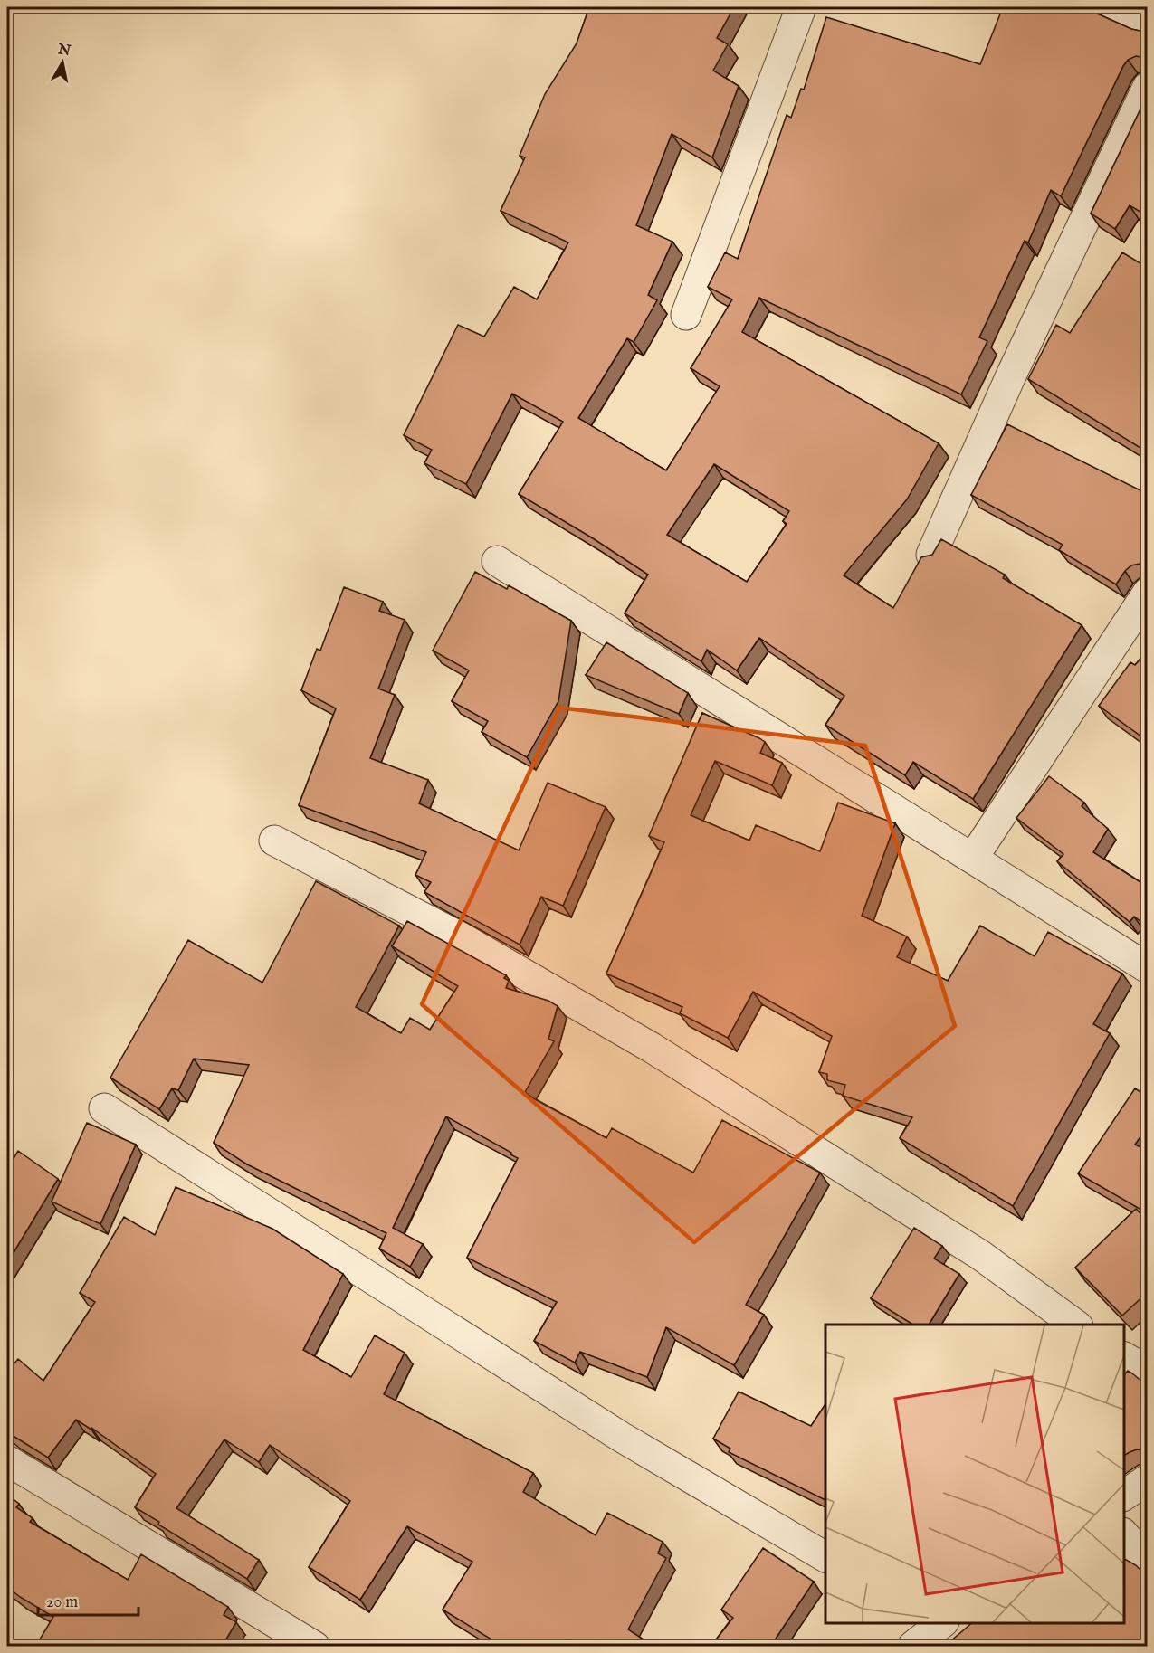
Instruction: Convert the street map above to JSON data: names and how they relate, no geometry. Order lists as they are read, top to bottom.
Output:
{
  "scale_bar": "20 m",
  "north": "top"
}
